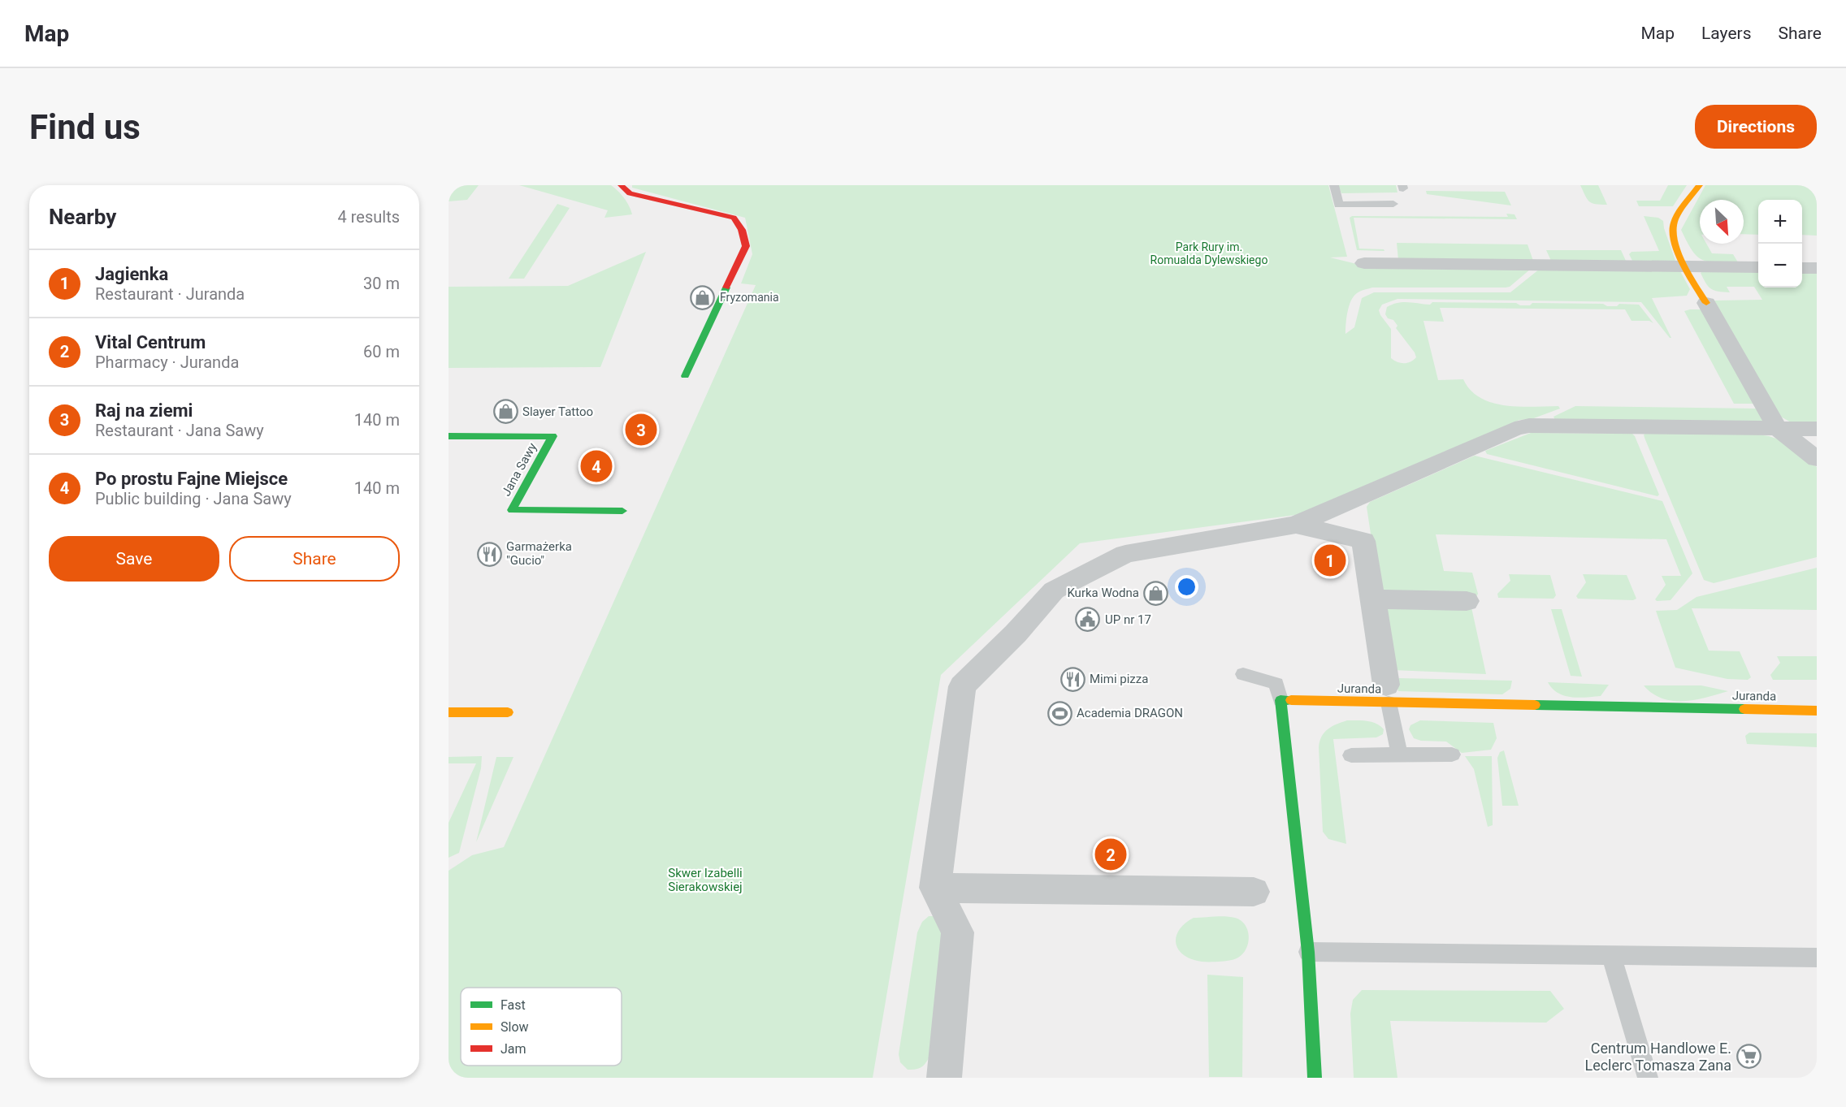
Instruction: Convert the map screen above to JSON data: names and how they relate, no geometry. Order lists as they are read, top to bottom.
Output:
{
  "streets": {
    "street": ["Jana Sawy", "Juranda"]
  },
  "parks": ["Park Rury im. Romualda Dylewskiego", "Skwer Izabelli Sierakowskiej"],
  "places": {
    "shop": ["Fryzomania", "Slayer Tattoo", "Kurka Wodna"],
    "restaurant": ["Garmażerka \"Gucio\"", "Mimi pizza"],
    "public building": ["UP nr 17"],
    "sports": ["Academia DRAGON"],
    "supermarket": ["Centrum Handlowe E. Leclerc Tomasza Zana"]
  },
  "legend": ["Fast", "Slow", "Jam"],
  "north": "bottom right",
  "page": {
    "header": "Map",
    "nav": ["Map", "Layers", "Share"],
    "buttons": [
      "Directions",
      ["Save", "Share"]
    ],
    "title": "Find us",
    "heading": ["Nearby", "4 results"],
    "map_buttons": ["+", "−"],
    "list": [
      {
        "mark": "1",
        "name": "Jagienka",
        "note": "Restaurant · Juranda",
        "value": "30 m"
      },
      {
        "mark": "2",
        "name": "Vital Centrum",
        "note": "Pharmacy · Juranda",
        "value": "60 m"
      },
      {
        "mark": "3",
        "name": "Raj na ziemi",
        "note": "Restaurant · Jana Sawy",
        "value": "140 m"
      },
      {
        "mark": "4",
        "name": "Po prostu Fajne Miejsce",
        "note": "Public building · Jana Sawy",
        "value": "140 m"
      }
    ],
    "pins": [
      "3",
      "4",
      "1",
      "2"
    ]
  }
}
